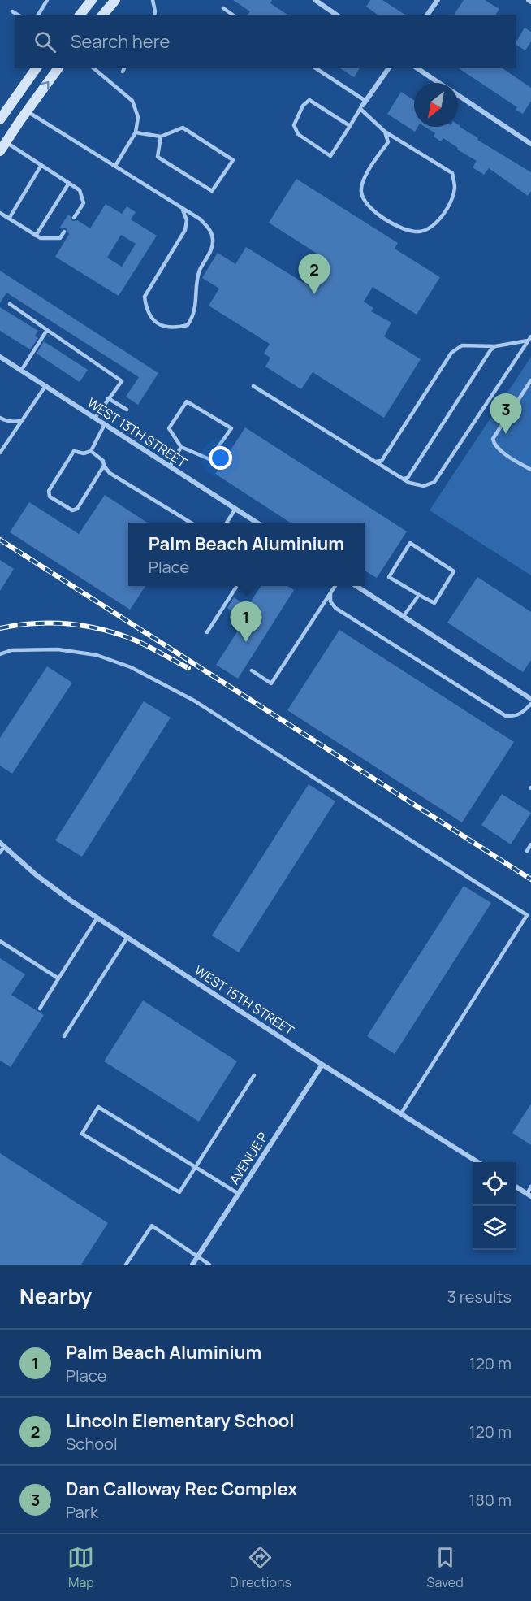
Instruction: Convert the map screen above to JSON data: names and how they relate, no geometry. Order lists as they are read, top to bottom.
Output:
{
  "streets": {
    "street": ["WEST 13TH STREET", "WEST 15TH STREET", "AVENUE P"]
  },
  "crossings": [
    ["WEST 15TH STREET", "AVENUE P"]
  ],
  "north": "bottom left",
  "page": {
    "search": "Search here",
    "pins": ["2", "3", "1"],
    "popup": ["Palm Beach Aluminium", "Place"],
    "heading": ["Nearby", "3 results"],
    "list": [
      {
        "mark": "1",
        "name": "Palm Beach Aluminium",
        "note": "Place",
        "value": "120 m"
      },
      {
        "mark": "2",
        "name": "Lincoln Elementary School",
        "note": "School",
        "value": "120 m"
      },
      {
        "mark": "3",
        "name": "Dan Calloway Rec Complex",
        "note": "Park",
        "value": "180 m"
      }
    ],
    "nav": ["Map", "Directions", "Saved"]
  }
}
